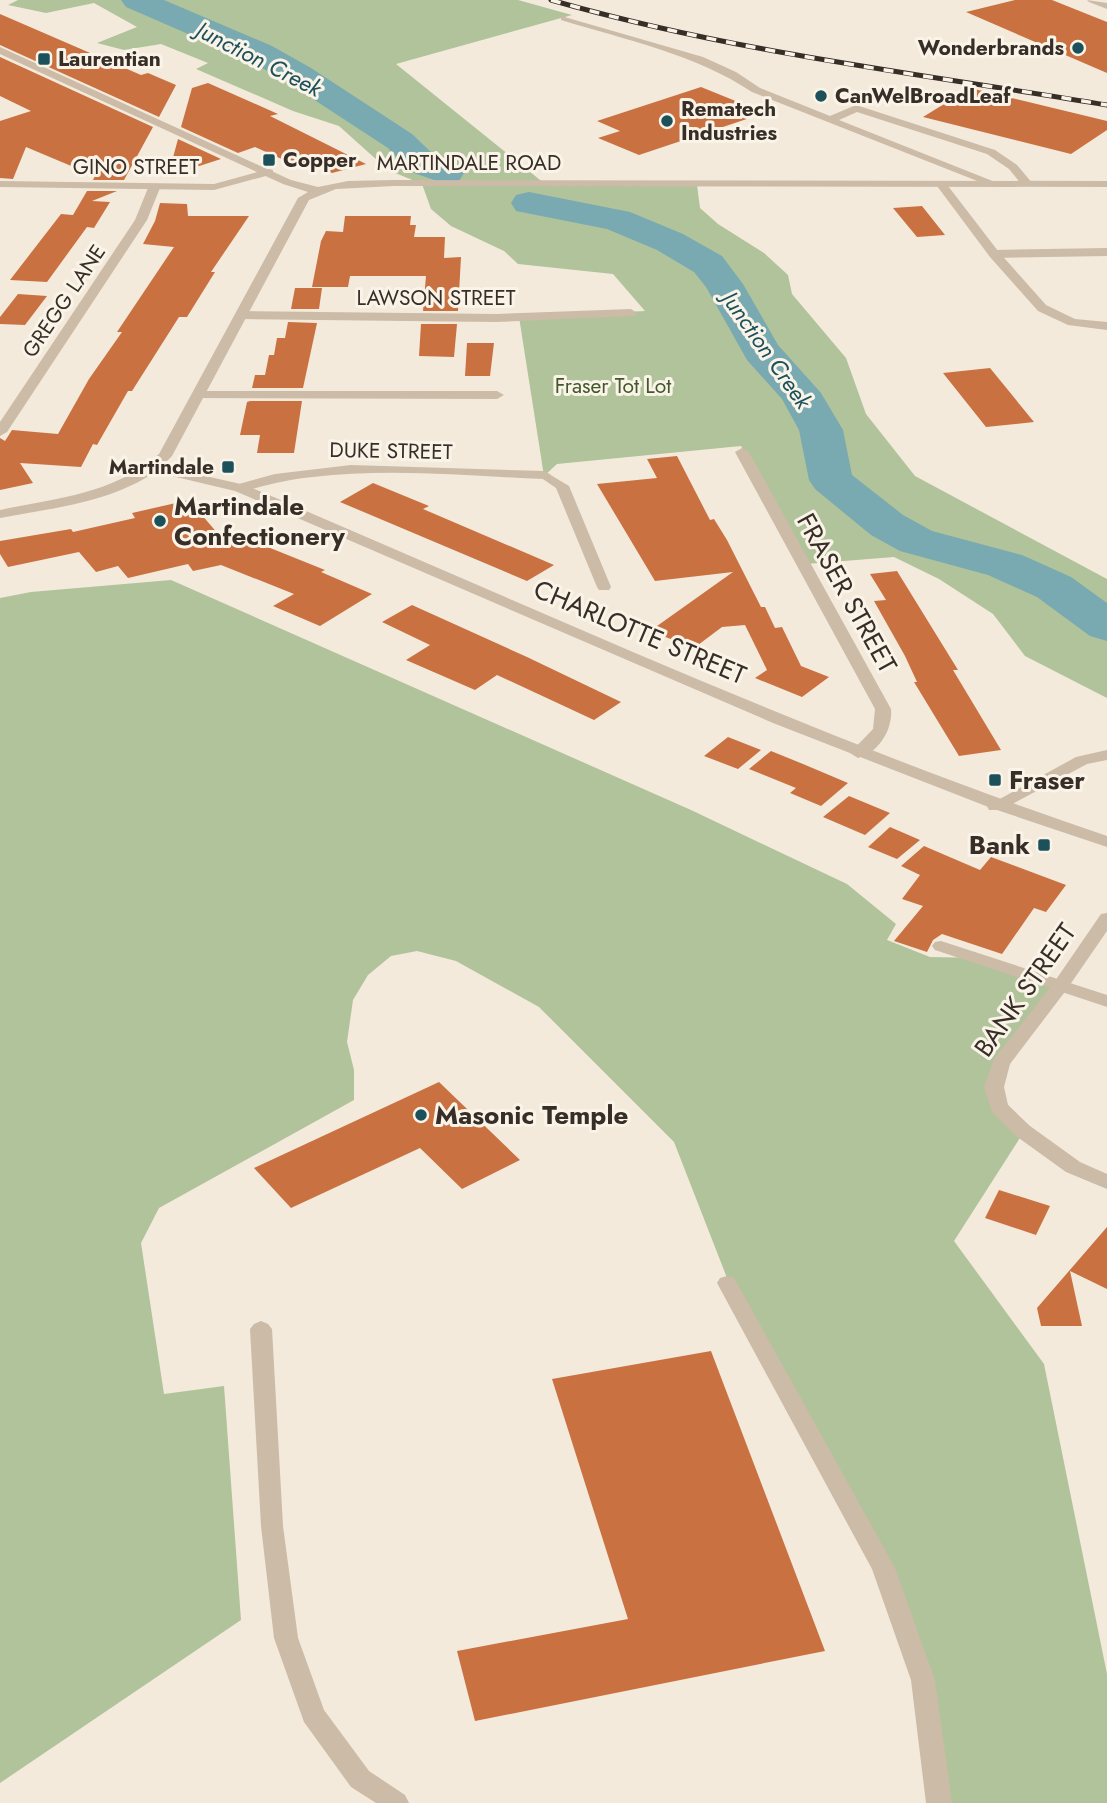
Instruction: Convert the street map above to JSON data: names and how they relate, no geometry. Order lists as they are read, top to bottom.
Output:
{
  "streets": {
    "street": [
      "MARTINDALE ROAD",
      "GINO STREET",
      "LAWSON STREET",
      "GREGG LANE",
      "DUKE STREET",
      "FRASER STREET",
      "CHARLOTTE STREET",
      "BANK STREET"
    ]
  },
  "crossings": [
    ["GINO STREET", "GREGG LANE"],
    ["DUKE STREET", "CHARLOTTE STREET"],
    ["FRASER STREET", "CHARLOTTE STREET"]
  ],
  "water": ["Junction Creek"],
  "parks": ["Fraser Tot Lot"],
  "places": {
    "other": [
      "Wonderbrands",
      "CanWelBroadLeaf",
      "Rematech Industries",
      "Martindale Confectionery",
      "Masonic Temple"
    ],
    "transit": [
      "Laurentian",
      "Copper",
      "Martindale",
      "Fraser",
      "Bank"
    ]
  }
}
